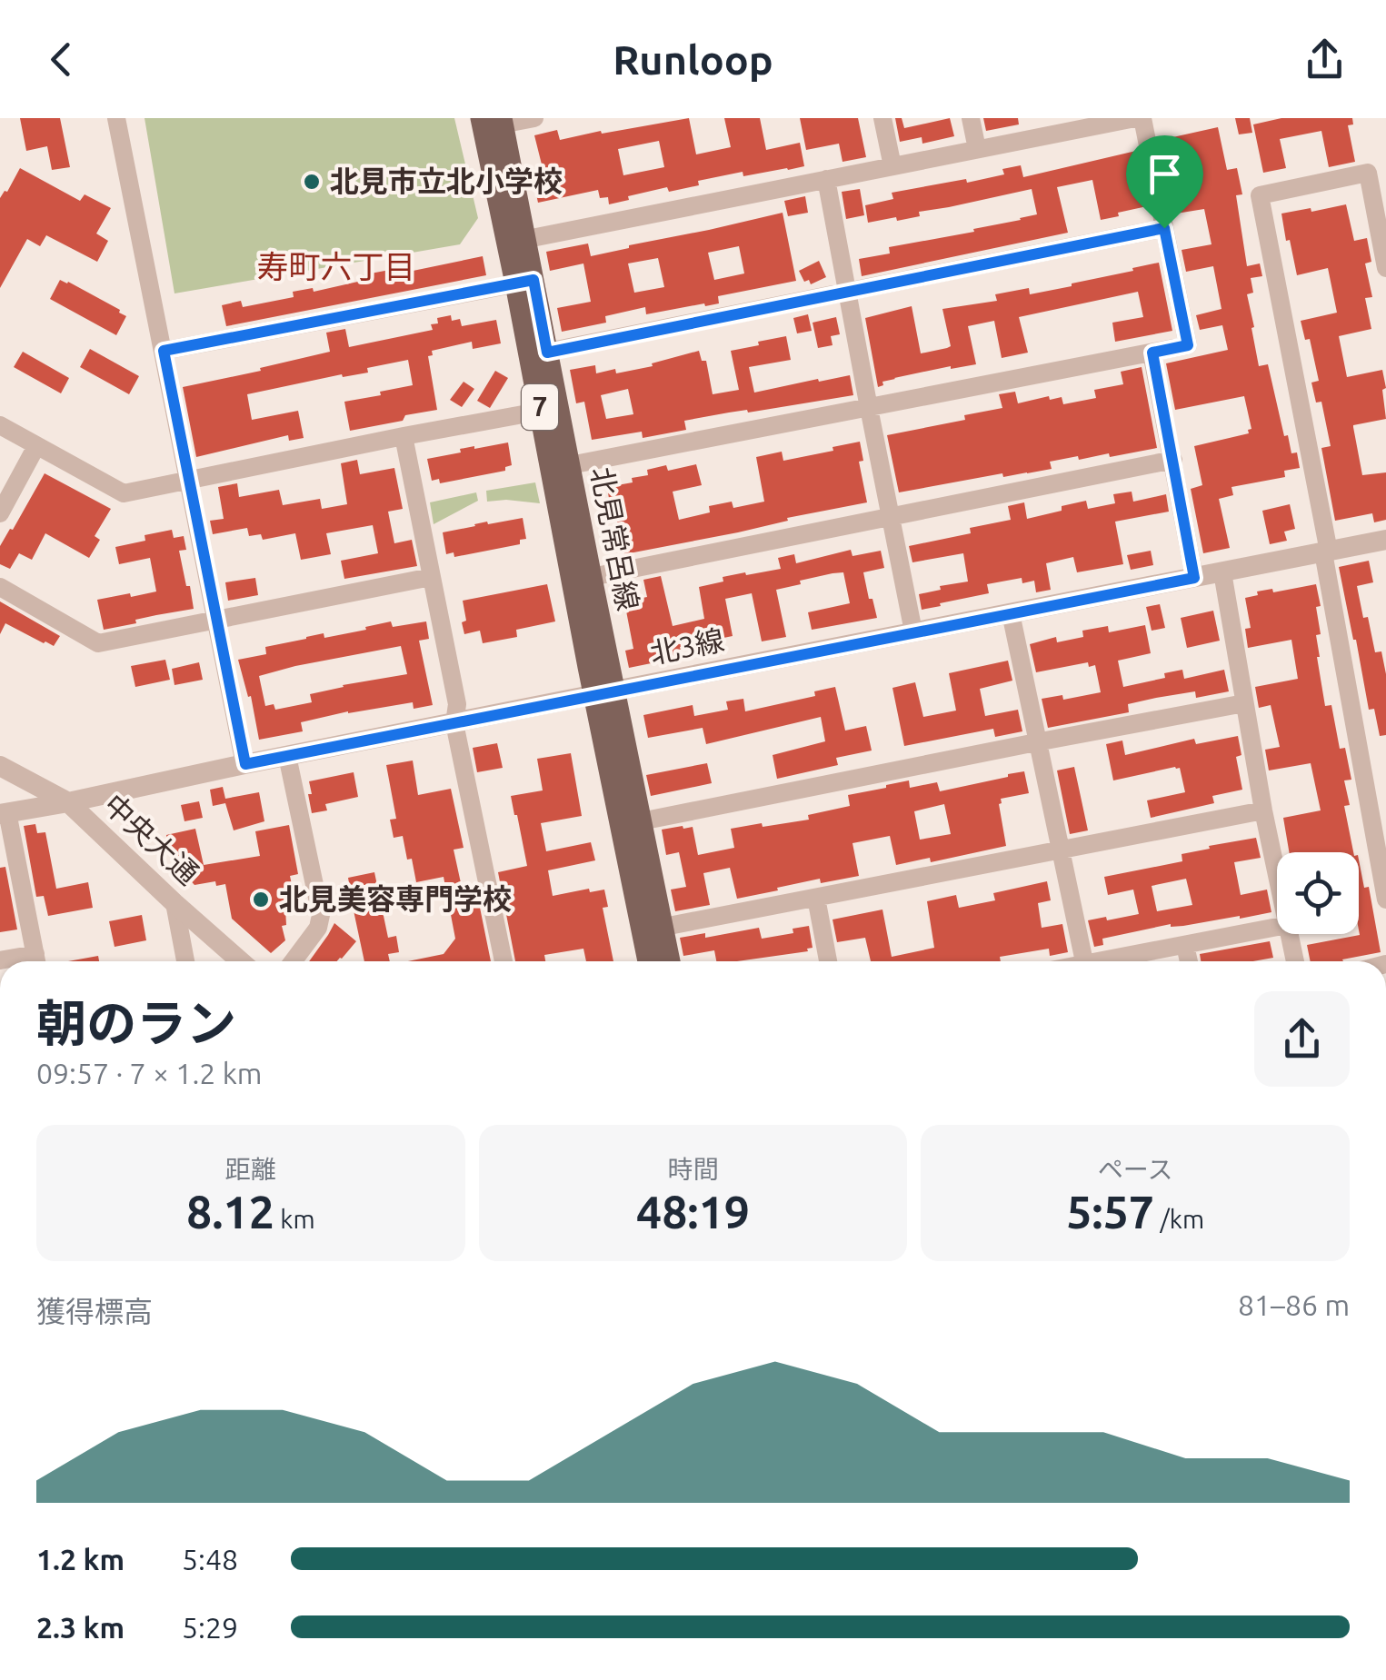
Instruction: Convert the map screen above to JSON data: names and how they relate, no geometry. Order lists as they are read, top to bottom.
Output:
{
  "streets": {
    "main road": ["7", "北見常呂線"],
    "street": ["北3線", "中央大通"]
  },
  "crossings": [
    ["北見常呂線", "北3線"],
    ["北3線", "中央大通"]
  ],
  "districts": ["寿町六丁目"],
  "places": ["北見市立北小学校", "北見美容専門学校"],
  "page": {
    "header": "Runloop",
    "heading": ["朝のラン", "09:57 · 7 × 1.2 km"],
    "stats": [
      ["距離", "8.12 km"],
      ["時間", "48:19"],
      ["ペース", "5:57 /km"]
    ],
    "chart": ["獲得標高", "81–86 m"],
    "list": [
      {
        "name": "1.2 km",
        "note": "5:48"
      },
      {
        "name": "2.3 km",
        "note": "5:29"
      }
    ]
  }
}
